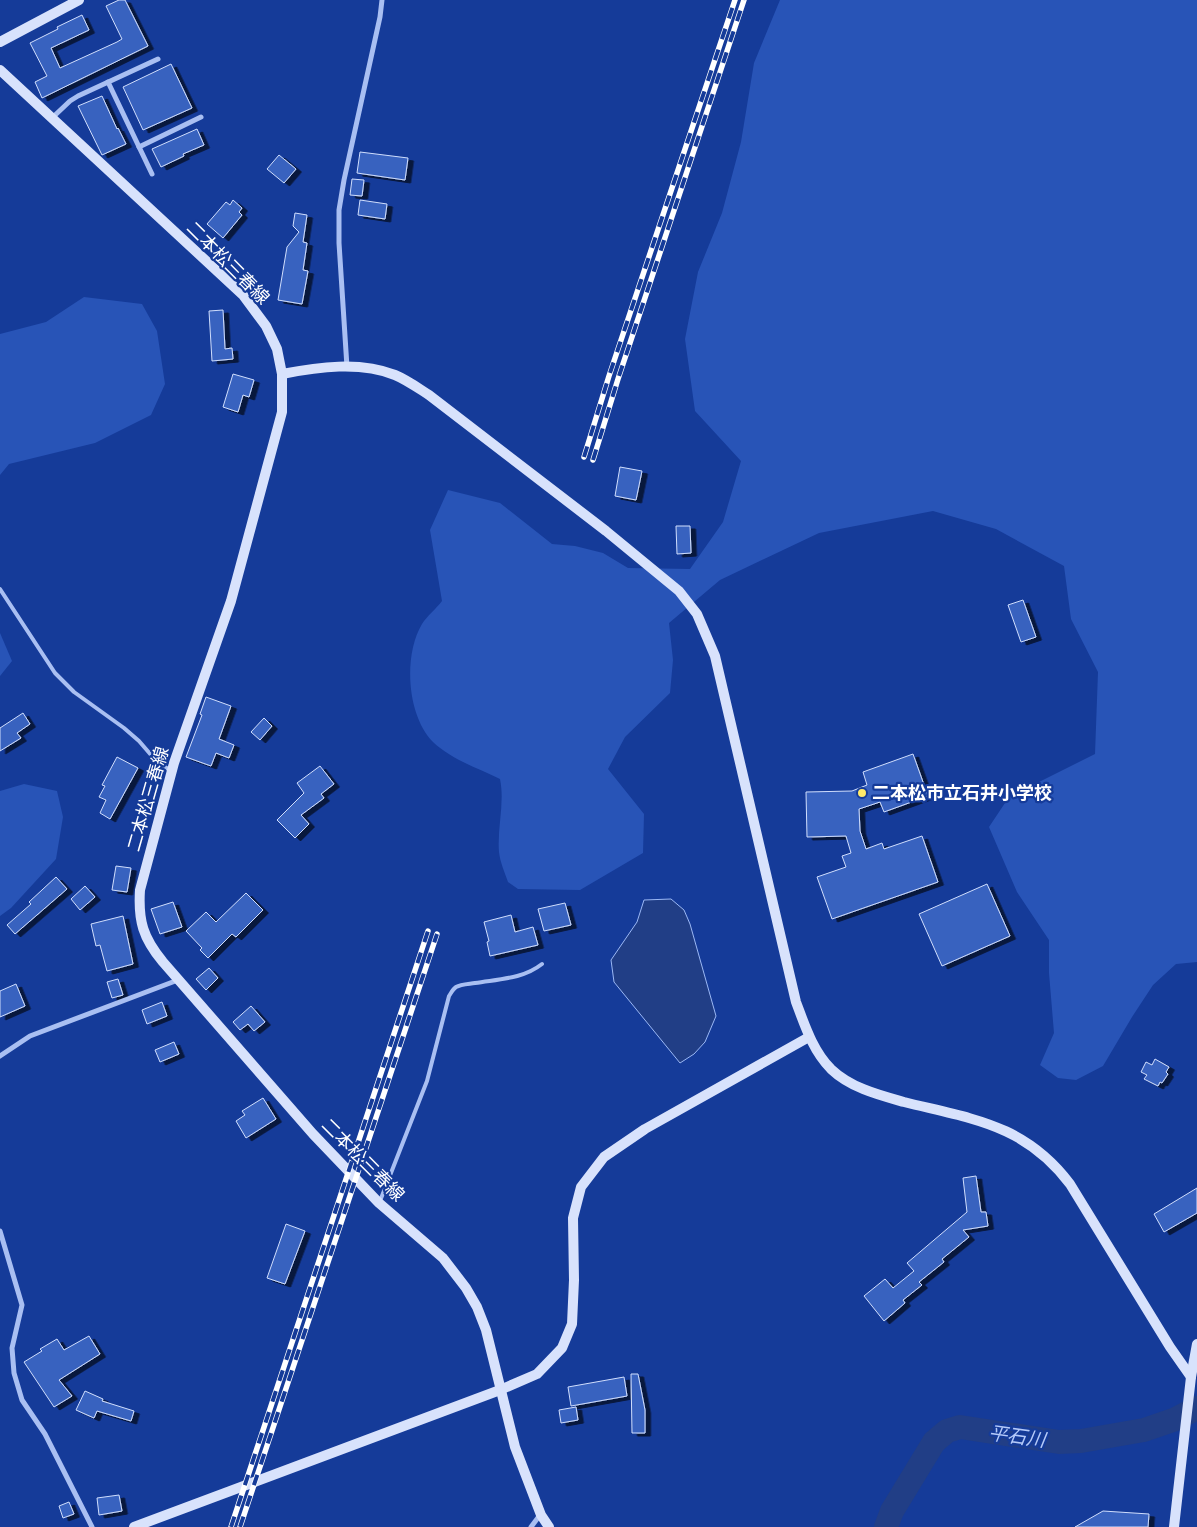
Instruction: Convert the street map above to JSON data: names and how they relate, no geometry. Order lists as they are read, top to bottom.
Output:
{
  "streets": {
    "street": ["二本松三春線"]
  },
  "water": ["平石川"],
  "places": ["二本松市立石井小学校"]
}
